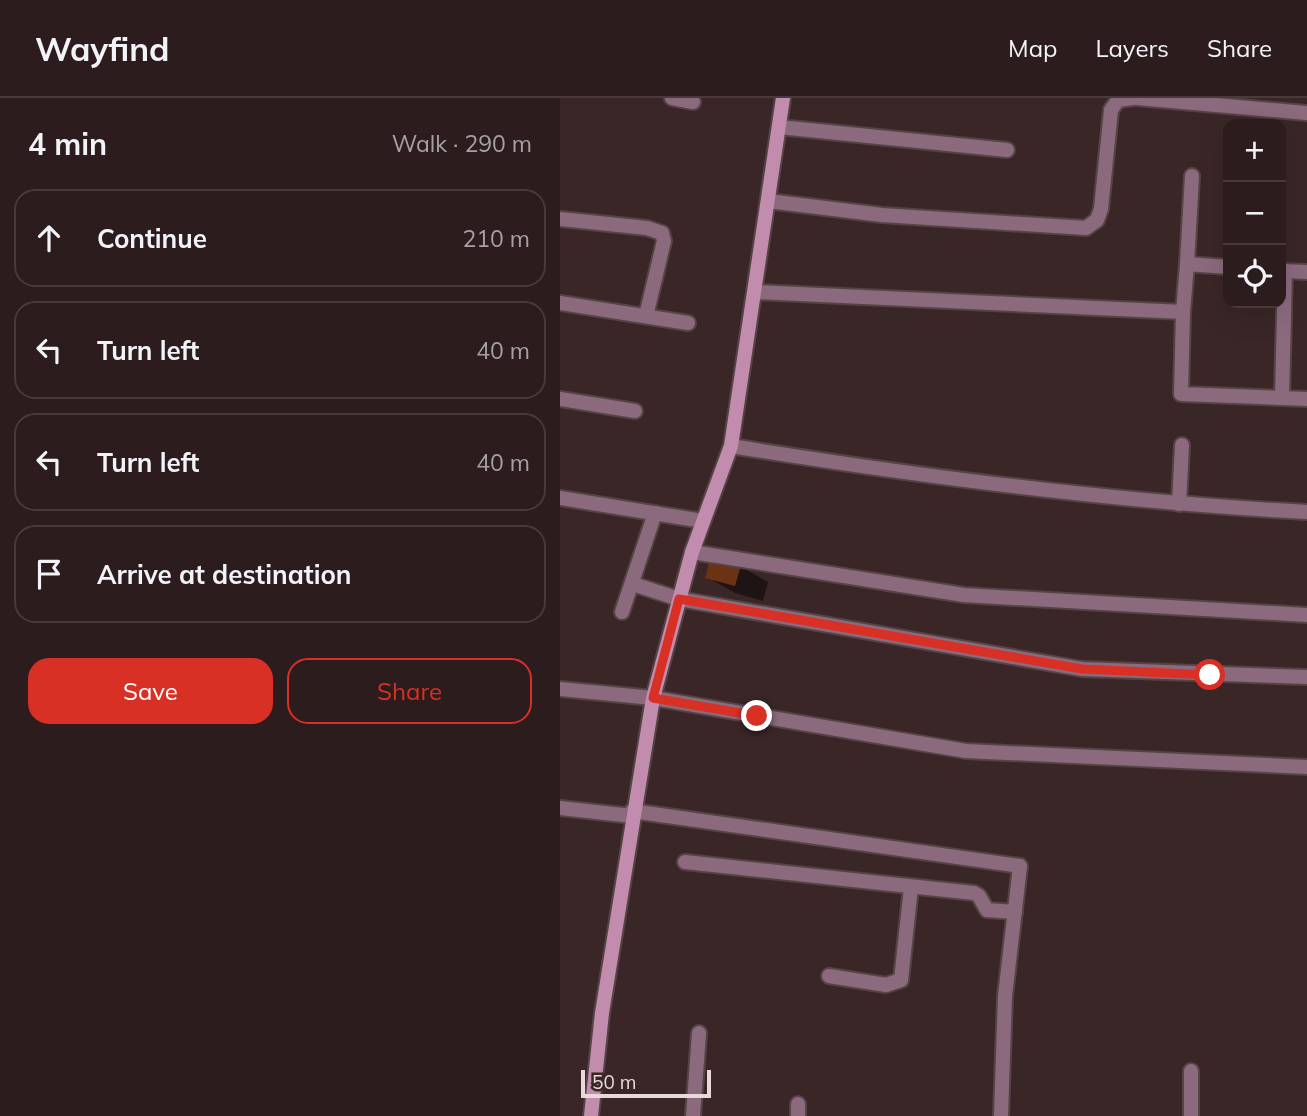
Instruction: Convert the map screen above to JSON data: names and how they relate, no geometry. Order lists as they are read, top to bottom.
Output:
{
  "scale_bar": "50 m",
  "page": {
    "header": "Wayfind",
    "nav": ["Map", "Layers", "Share"],
    "heading": ["4 min", "Walk · 290 m"],
    "map_buttons": ["+", "−"],
    "list": [
      ["Continue", "210 m"],
      ["Turn left", "40 m"],
      ["Turn left", "40 m"],
      "Arrive at destination"
    ],
    "buttons": ["Save", "Share"],
    "scale": "50 m"
  }
}
